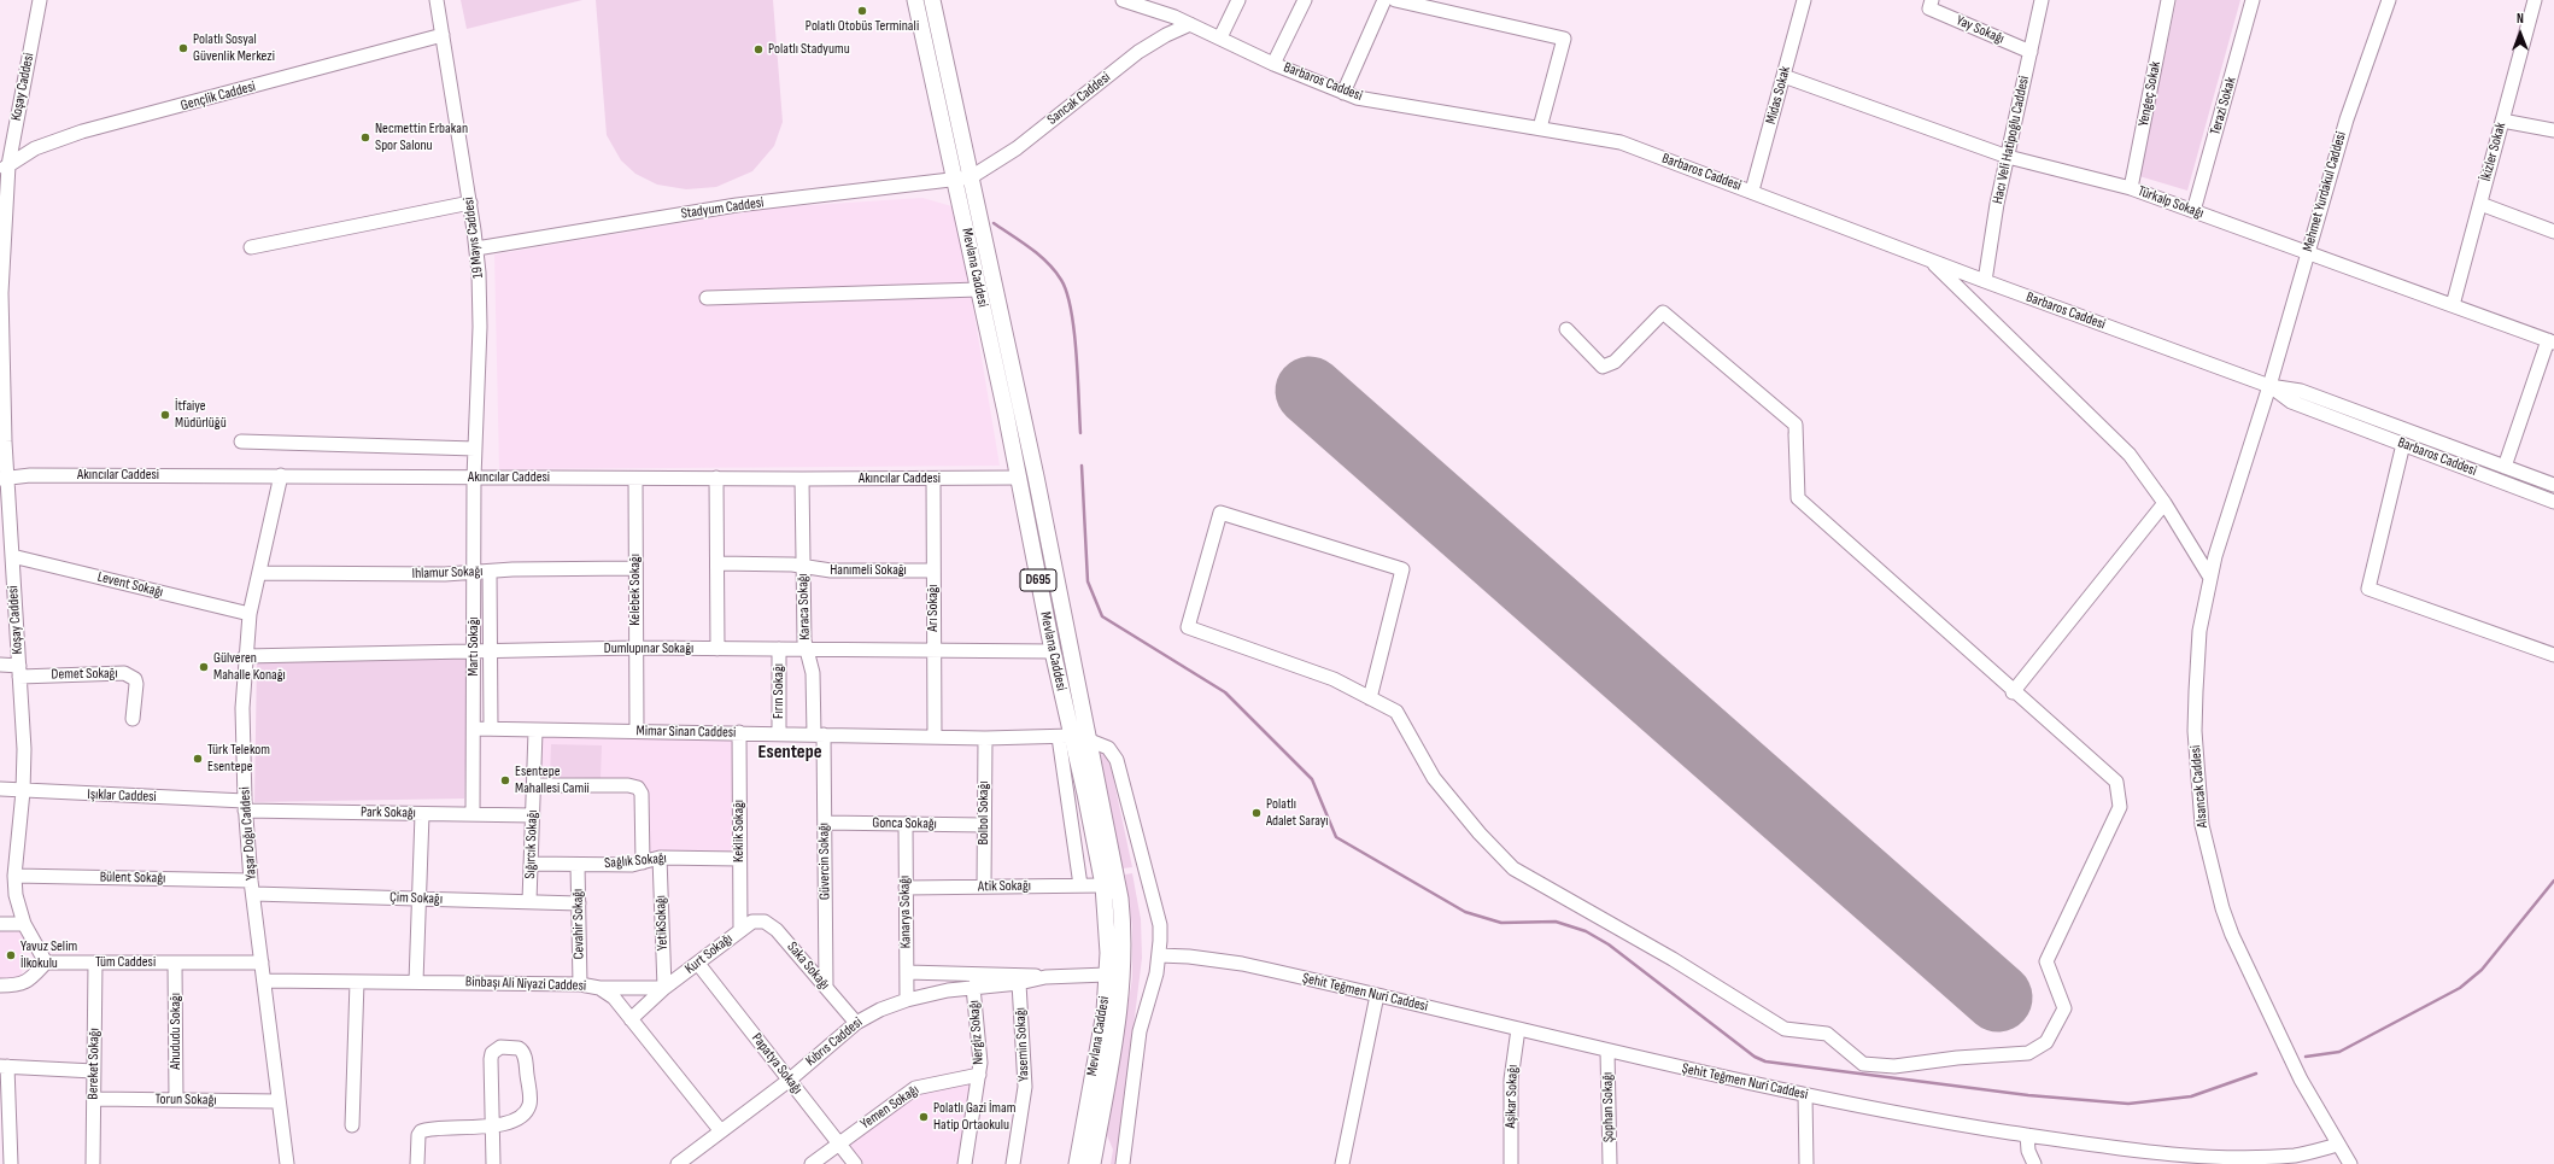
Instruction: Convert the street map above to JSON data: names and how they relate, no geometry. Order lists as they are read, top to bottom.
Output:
{
  "streets": {
    "main road": ["Mevlana Caddesi", "D695"],
    "street": [
      "Yay Sokağı",
      "Barbaros Caddesi",
      "Koşay Caddesi",
      "Yengeç Sokak",
      "Midas Sokak",
      "Gençlik Caddesi",
      "Sancak Caddesi",
      "Terazi Sokak",
      "Hacı Veli Hatipoğlu Caddesi",
      "İkizler Sokak",
      "Mehmet Yurdakul Caddesi",
      "Türkalp Sokağı",
      "Stadyum Caddesi",
      "19 Mayıs Caddesi",
      "Akıncılar Caddesi",
      "Hanımeli Sokağı",
      "Ihlamur Sokağı",
      "Levent Sokağı",
      "Kelebek Sokağı",
      "Karaca Sokağı",
      "Arı Sokağı",
      "Martı Sokağı",
      "Dumlupınar Sokağı",
      "Demet Sokağı",
      "Fırın Sokağı",
      "Mimar Sinan Caddesi",
      "Alsancak Caddesi",
      "Işıklar Caddesi",
      "Park Sokağı",
      "Bolbol Sokağı",
      "Gonca Sokağı",
      "Keklik Sokağı",
      "Yaşar Doğu Caddesi",
      "Sığırcık Sokağı",
      "Sağlık Sokağı",
      "Güvercin Sokağı",
      "Bülent Sokağı",
      "Atik Sokağı",
      "Çim Sokağı",
      "Kanarya Sokağı",
      "YetikSokağı",
      "Cevahir Sokağı",
      "Kurt Sokağı",
      "Tüm Caddesi",
      "Saka Sokağı",
      "Binbaşı Ali Niyazi Caddesi",
      "Şehit Teğmen Nuri Caddesi",
      "Ahududu Sokağı",
      "Nergiz Sokağı",
      "Kıbrıs Caddesi",
      "Yasemin Sokağı",
      "Bereket Sokağı",
      "Papatya Sokağı",
      "Aşikar Sokağı",
      "Torun Sokağı",
      "Yemen Sokağı",
      "Şophan Sokağı"
    ]
  },
  "crossings": [
    ["Yay Sokağı", "Hacı Veli Hatipoğlu Caddesi"],
    ["Barbaros Caddesi", "Midas Sokak"],
    ["Barbaros Caddesi", "Sancak Caddesi"],
    ["Barbaros Caddesi", "Hacı Veli Hatipoğlu Caddesi"],
    ["Barbaros Caddesi", "Mehmet Yurdakul Caddesi"],
    ["Barbaros Caddesi", "Alsancak Caddesi"],
    ["Koşay Caddesi", "Gençlik Caddesi"],
    ["Koşay Caddesi", "Akıncılar Caddesi"],
    ["Koşay Caddesi", "Levent Sokağı"],
    ["Koşay Caddesi", "Demet Sokağı"],
    ["Koşay Caddesi", "Işıklar Caddesi"],
    ["Koşay Caddesi", "Bülent Sokağı"],
    ["Koşay Caddesi", "Tüm Caddesi"],
    ["Yengeç Sokak", "Türkalp Sokağı"],
    ["Midas Sokak", "Türkalp Sokağı"],
    ["Gençlik Caddesi", "19 Mayıs Caddesi"],
    ["Sancak Caddesi", "Stadyum Caddesi"],
    ["Sancak Caddesi", "Mevlana Caddesi"],
    ["Terazi Sokak", "Türkalp Sokağı"],
    ["Hacı Veli Hatipoğlu Caddesi", "Türkalp Sokağı"],
    ["İkizler Sokak", "Türkalp Sokağı"],
    ["Mehmet Yurdakul Caddesi", "Türkalp Sokağı"],
    ["Mehmet Yurdakul Caddesi", "Alsancak Caddesi"],
    ["Stadyum Caddesi", "19 Mayıs Caddesi"],
    ["Stadyum Caddesi", "Mevlana Caddesi"],
    ["19 Mayıs Caddesi", "Akıncılar Caddesi"],
    ["19 Mayıs Caddesi", "Martı Sokağı"],
    ["Mevlana Caddesi", "Akıncılar Caddesi"],
    ["Mevlana Caddesi", "Dumlupınar Sokağı"],
    ["Mevlana Caddesi", "Mimar Sinan Caddesi"],
    ["Mevlana Caddesi", "Atik Sokağı"],
    ["Mevlana Caddesi", "Kıbrıs Caddesi"],
    ["Akıncılar Caddesi", "Kelebek Sokağı"],
    ["Akıncılar Caddesi", "Karaca Sokağı"],
    ["Akıncılar Caddesi", "Arı Sokağı"],
    ["Akıncılar Caddesi", "Martı Sokağı"],
    ["Akıncılar Caddesi", "Yaşar Doğu Caddesi"],
    ["Hanımeli Sokağı", "Karaca Sokağı"],
    ["Hanımeli Sokağı", "Arı Sokağı"],
    ["Ihlamur Sokağı", "Kelebek Sokağı"],
    ["Ihlamur Sokağı", "Martı Sokağı"],
    ["Ihlamur Sokağı", "Yaşar Doğu Caddesi"],
    ["Levent Sokağı", "Yaşar Doğu Caddesi"],
    ["Kelebek Sokağı", "Dumlupınar Sokağı"],
    ["Kelebek Sokağı", "Mimar Sinan Caddesi"],
    ["Karaca Sokağı", "Dumlupınar Sokağı"],
    ["Karaca Sokağı", "Mimar Sinan Caddesi"],
    ["Karaca Sokağı", "Güvercin Sokağı"],
    ["Arı Sokağı", "Dumlupınar Sokağı"],
    ["Arı Sokağı", "Mimar Sinan Caddesi"],
    ["Martı Sokağı", "Dumlupınar Sokağı"],
    ["Martı Sokağı", "Mimar Sinan Caddesi"],
    ["Martı Sokağı", "Park Sokağı"],
    ["Dumlupınar Sokağı", "Fırın Sokağı"],
    ["Dumlupınar Sokağı", "Yaşar Doğu Caddesi"],
    ["Fırın Sokağı", "Mimar Sinan Caddesi"],
    ["Mimar Sinan Caddesi", "Bolbol Sokağı"],
    ["Mimar Sinan Caddesi", "Keklik Sokağı"],
    ["Mimar Sinan Caddesi", "Sığırcık Sokağı"],
    ["Mimar Sinan Caddesi", "Güvercin Sokağı"],
    ["Alsancak Caddesi", "Şehit Teğmen Nuri Caddesi"],
    ["Işıklar Caddesi", "Park Sokağı"],
    ["Işıklar Caddesi", "Yaşar Doğu Caddesi"],
    ["Park Sokağı", "Yaşar Doğu Caddesi"],
    ["Park Sokağı", "Sığırcık Sokağı"],
    ["Bolbol Sokağı", "Gonca Sokağı"],
    ["Bolbol Sokağı", "Atik Sokağı"],
    ["Gonca Sokağı", "Güvercin Sokağı"],
    ["Gonca Sokağı", "Kanarya Sokağı"],
    ["Keklik Sokağı", "Sağlık Sokağı"],
    ["Keklik Sokağı", "Kurt Sokağı"],
    ["Yaşar Doğu Caddesi", "Bülent Sokağı"],
    ["Yaşar Doğu Caddesi", "Çim Sokağı"],
    ["Yaşar Doğu Caddesi", "Tüm Caddesi"],
    ["Yaşar Doğu Caddesi", "Binbaşı Ali Niyazi Caddesi"],
    ["Yaşar Doğu Caddesi", "Torun Sokağı"],
    ["Sığırcık Sokağı", "Sağlık Sokağı"],
    ["Sığırcık Sokağı", "Çim Sokağı"],
    ["Sağlık Sokağı", "YetikSokağı"],
    ["Sağlık Sokağı", "Cevahir Sokağı"],
    ["Güvercin Sokağı", "Saka Sokağı"],
    ["Bülent Sokağı", "Çim Sokağı"],
    ["Atik Sokağı", "Kanarya Sokağı"],
    ["Çim Sokağı", "Cevahir Sokağı"],
    ["Kanarya Sokağı", "Kıbrıs Caddesi"],
    ["YetikSokağı", "Kurt Sokağı"],
    ["Cevahir Sokağı", "Binbaşı Ali Niyazi Caddesi"],
    ["Kurt Sokağı", "Saka Sokağı"],
    ["Kurt Sokağı", "Binbaşı Ali Niyazi Caddesi"],
    ["Kurt Sokağı", "Papatya Sokağı"],
    ["Tüm Caddesi", "Ahududu Sokağı"],
    ["Tüm Caddesi", "Bereket Sokağı"],
    ["Saka Sokağı", "Kıbrıs Caddesi"],
    ["Binbaşı Ali Niyazi Caddesi", "Kıbrıs Caddesi"],
    ["Şehit Teğmen Nuri Caddesi", "Aşikar Sokağı"],
    ["Şehit Teğmen Nuri Caddesi", "Şophan Sokağı"],
    ["Ahududu Sokağı", "Torun Sokağı"],
    ["Nergiz Sokağı", "Kıbrıs Caddesi"],
    ["Nergiz Sokağı", "Yemen Sokağı"],
    ["Kıbrıs Caddesi", "Yasemin Sokağı"],
    ["Kıbrıs Caddesi", "Papatya Sokağı"],
    ["Bereket Sokağı", "Torun Sokağı"],
    ["Papatya Sokağı", "Yemen Sokağı"]
  ],
  "districts": ["Esentepe"],
  "places": [
    "Polatlı Otobüs Terminali",
    "Polatlı Sosyal Güvenlik Merkezi",
    "Polatlı Stadyumu",
    "Necmettin Erbakan Spor Salonu",
    "İtfaiye Müdürlüğü",
    "Gülveren Mahalle Konağı",
    "Türk Telekom Esentepe",
    "Esentepe Mahallesi Camii",
    "Polatlı Adalet Sarayı",
    "Yavuz Selim İlkokulu",
    "Polatlı Gazi İmam Hatip Ortaokulu"
  ],
  "north": "top"
}
